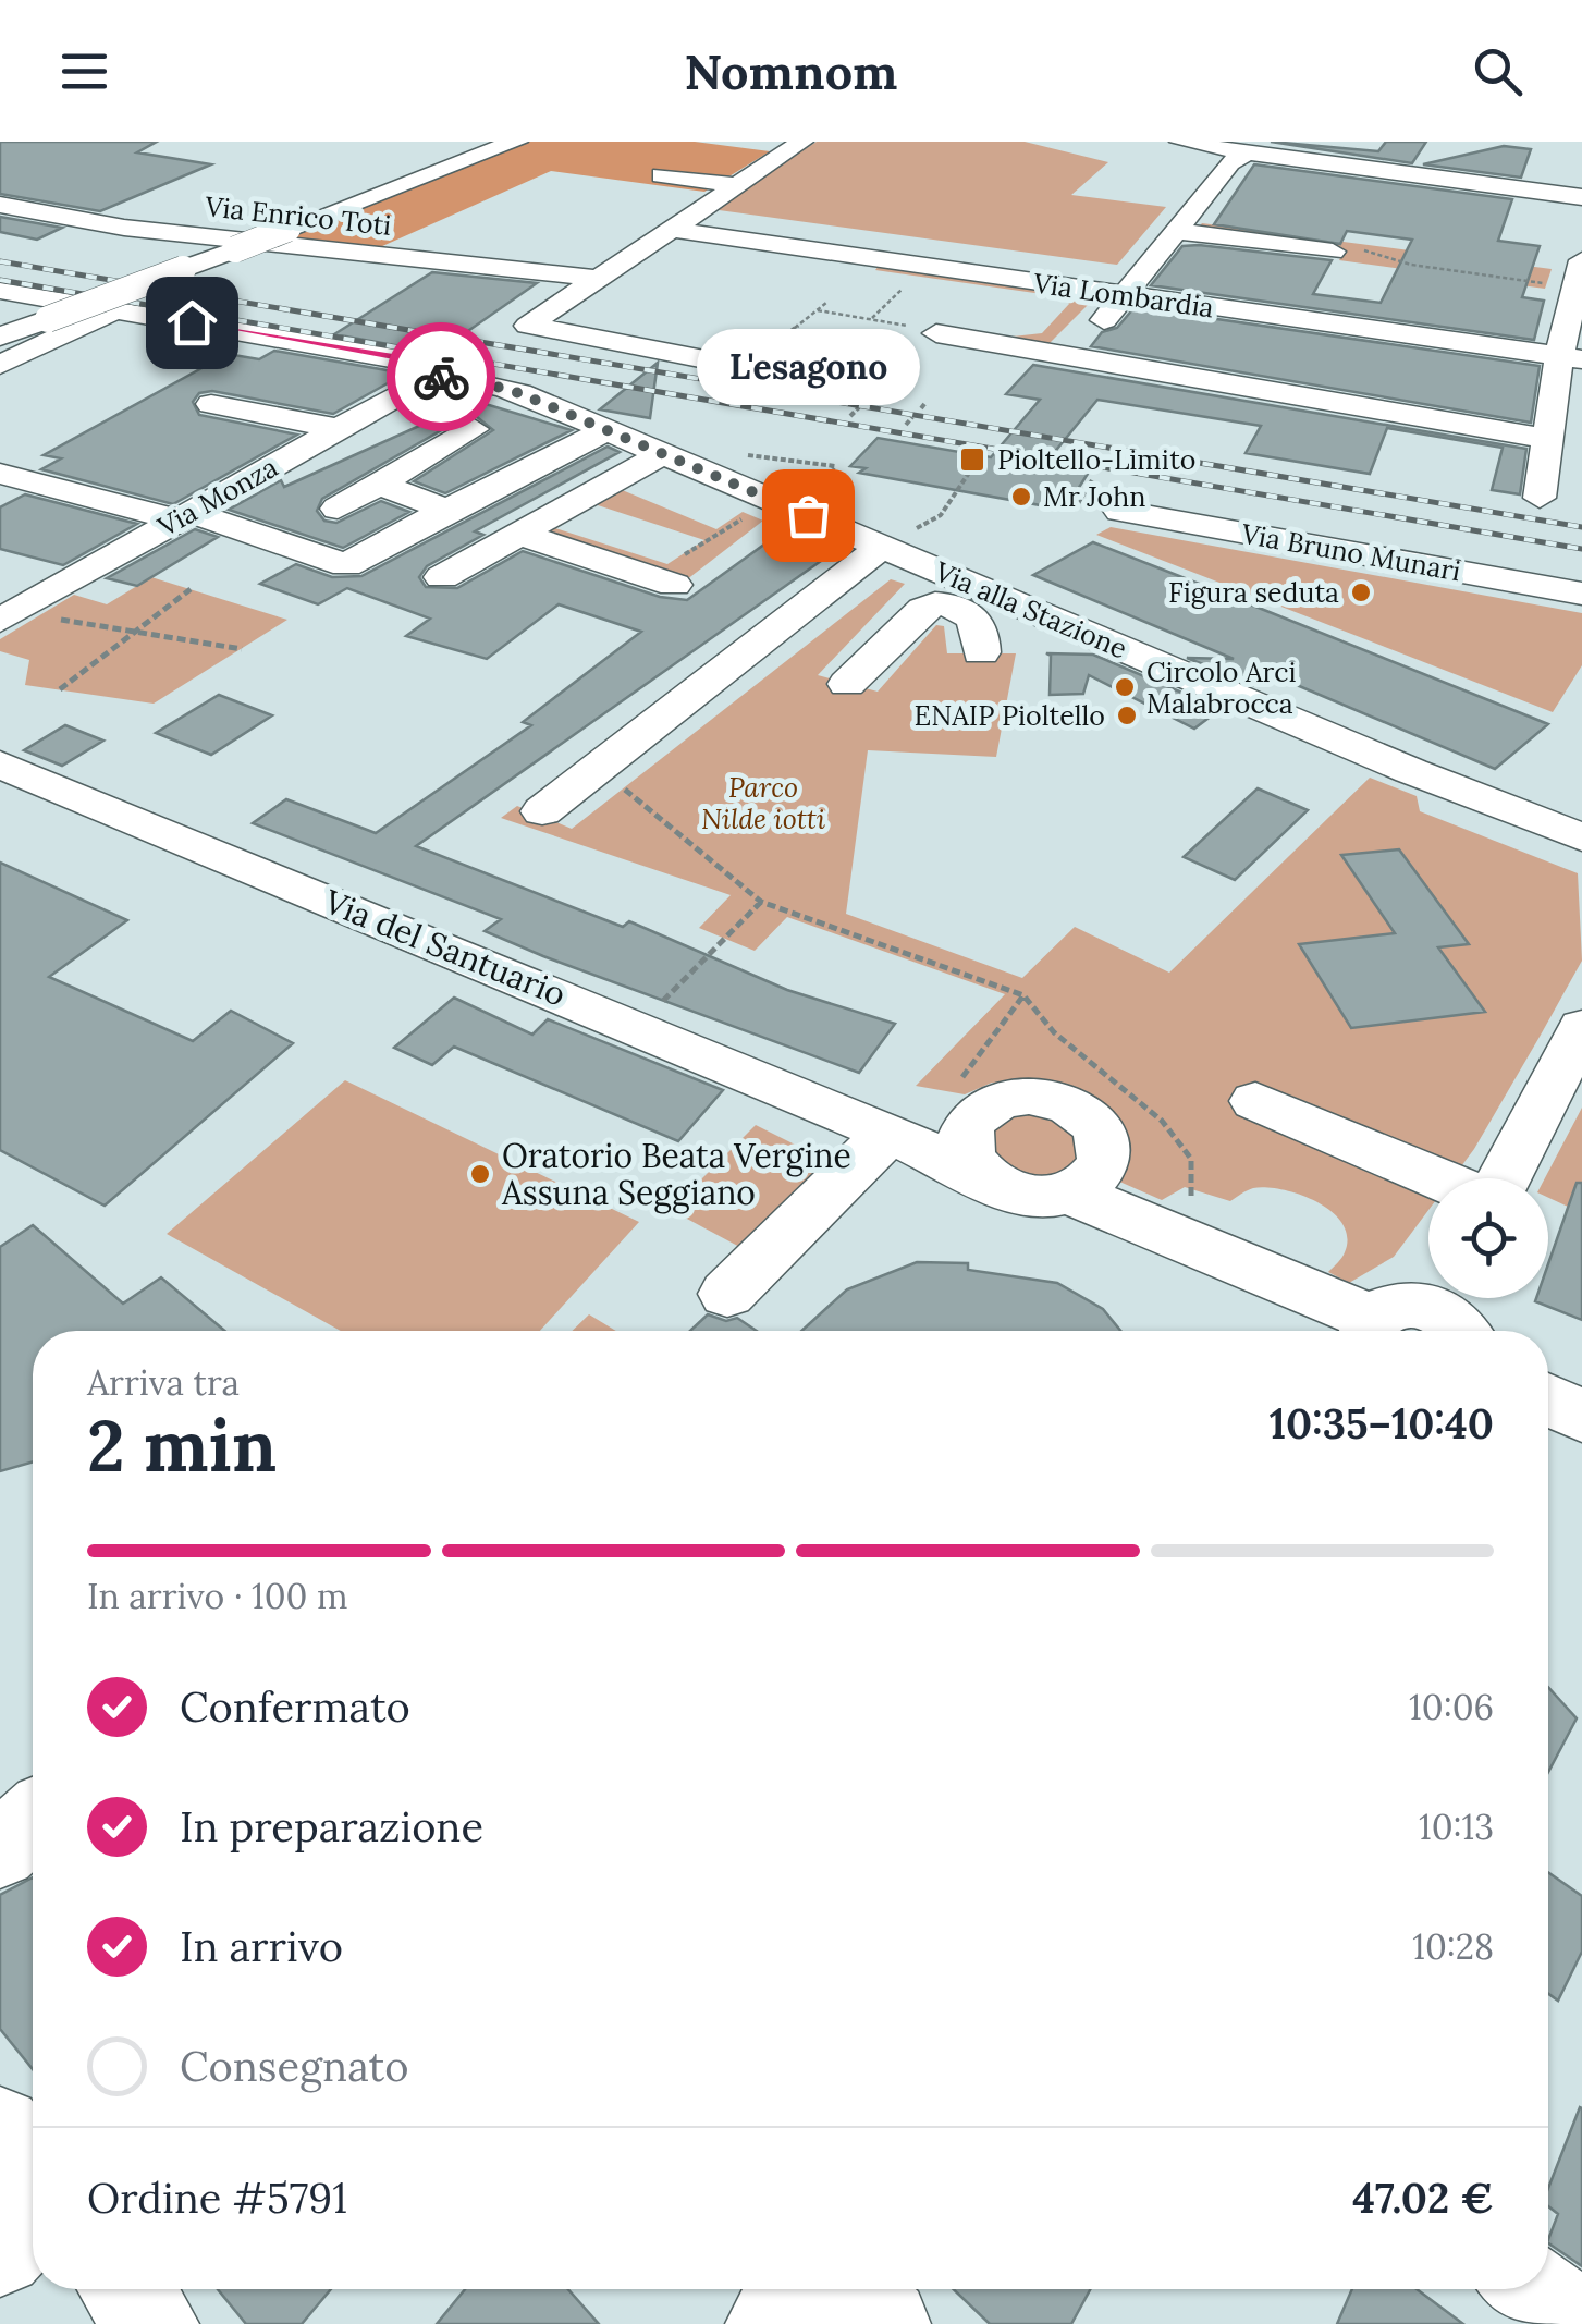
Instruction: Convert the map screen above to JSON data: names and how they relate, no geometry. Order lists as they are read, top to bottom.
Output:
{
  "streets": {
    "street": [
      "Via Enrico Toti",
      "Via Lombardia",
      "Via Monza",
      "Via Bruno Munari",
      "Via alla Stazione",
      "Via del Santuario"
    ]
  },
  "crossings": [
    ["Via Monza", "Via alla Stazione"]
  ],
  "parks": ["Parco Nilde iotti"],
  "places": {
    "transit": ["Pioltello-Limito"],
    "other": [
      "Mr John",
      "L'esagono",
      "Figura seduta",
      "Circolo Arci Malabrocca",
      "ENAIP Pioltello",
      "Oratorio Beata Vergine Assuna Seggiano"
    ]
  },
  "page": {
    "header": "Nomnom",
    "bubble": "L'esagono",
    "heading": ["2 min", "Arriva tra", "10:35–10:40"],
    "panel": ["Ordine #5791", "47.02 €"],
    "bar": "In arrivo · 100 m",
    "list": [
      ["Confermato", "10:06"],
      ["In preparazione", "10:13"],
      ["In arrivo", "10:28"],
      "Consegnato"
    ]
  }
}
